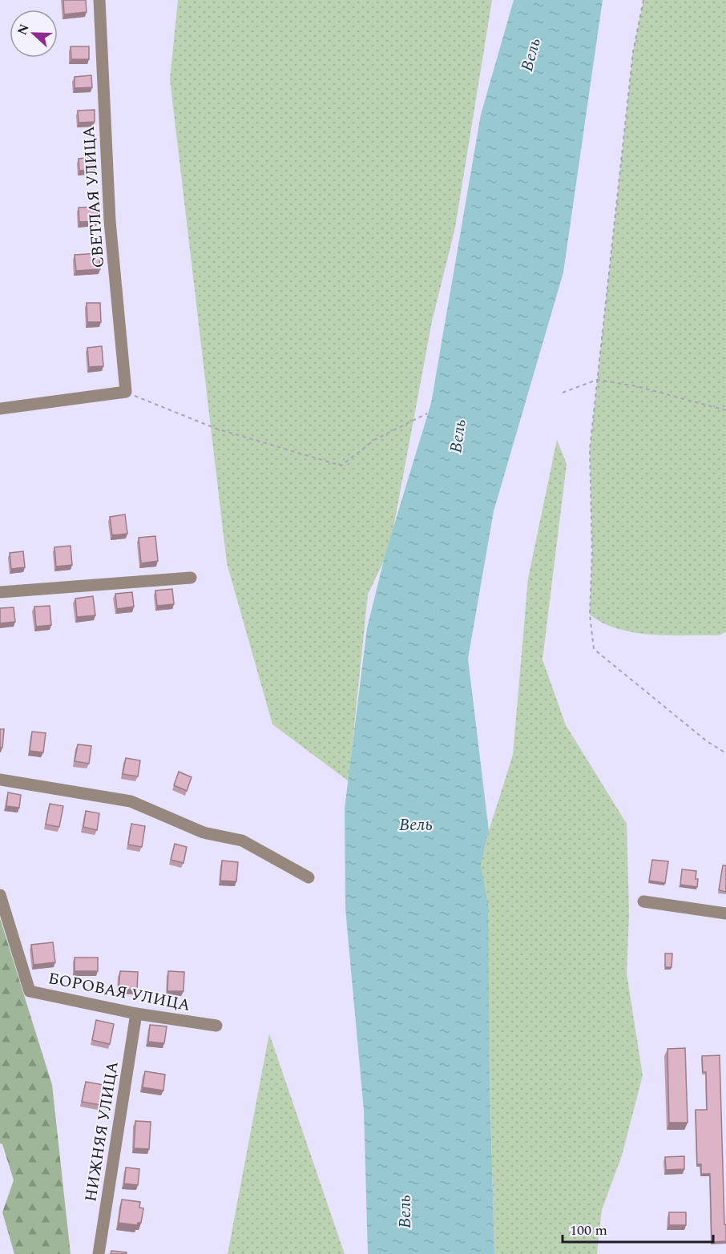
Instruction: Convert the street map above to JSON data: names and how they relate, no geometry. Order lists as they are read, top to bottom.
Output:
{
  "streets": {
    "street": ["СВЕТЛАЯ УЛИЦА", "БОРОВАЯ УЛИЦА", "НИЖНЯЯ УЛИЦА"]
  },
  "crossings": [
    ["БОРОВАЯ УЛИЦА", "НИЖНЯЯ УЛИЦА"]
  ],
  "water": ["Вель"],
  "scale_bar": "100 m",
  "north": "left"
}
